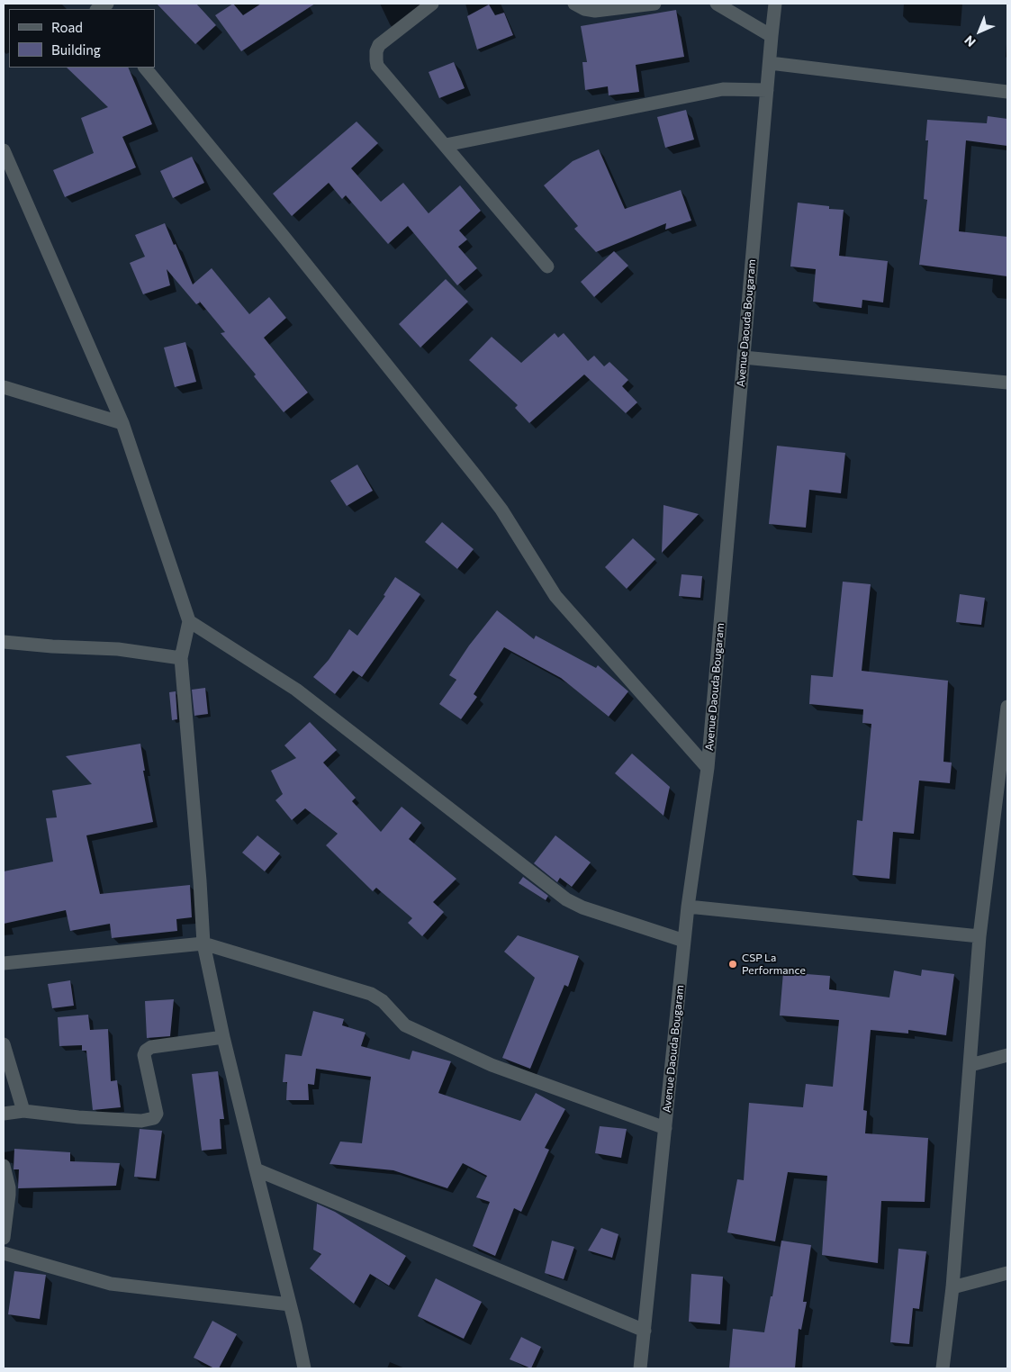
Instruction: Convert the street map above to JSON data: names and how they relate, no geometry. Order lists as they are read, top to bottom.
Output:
{
  "streets": {
    "street": ["Avenue Daouda Bougaram"]
  },
  "places": ["CSP La Performance"],
  "legend": ["Road", "Building"],
  "north": "bottom left"
}
